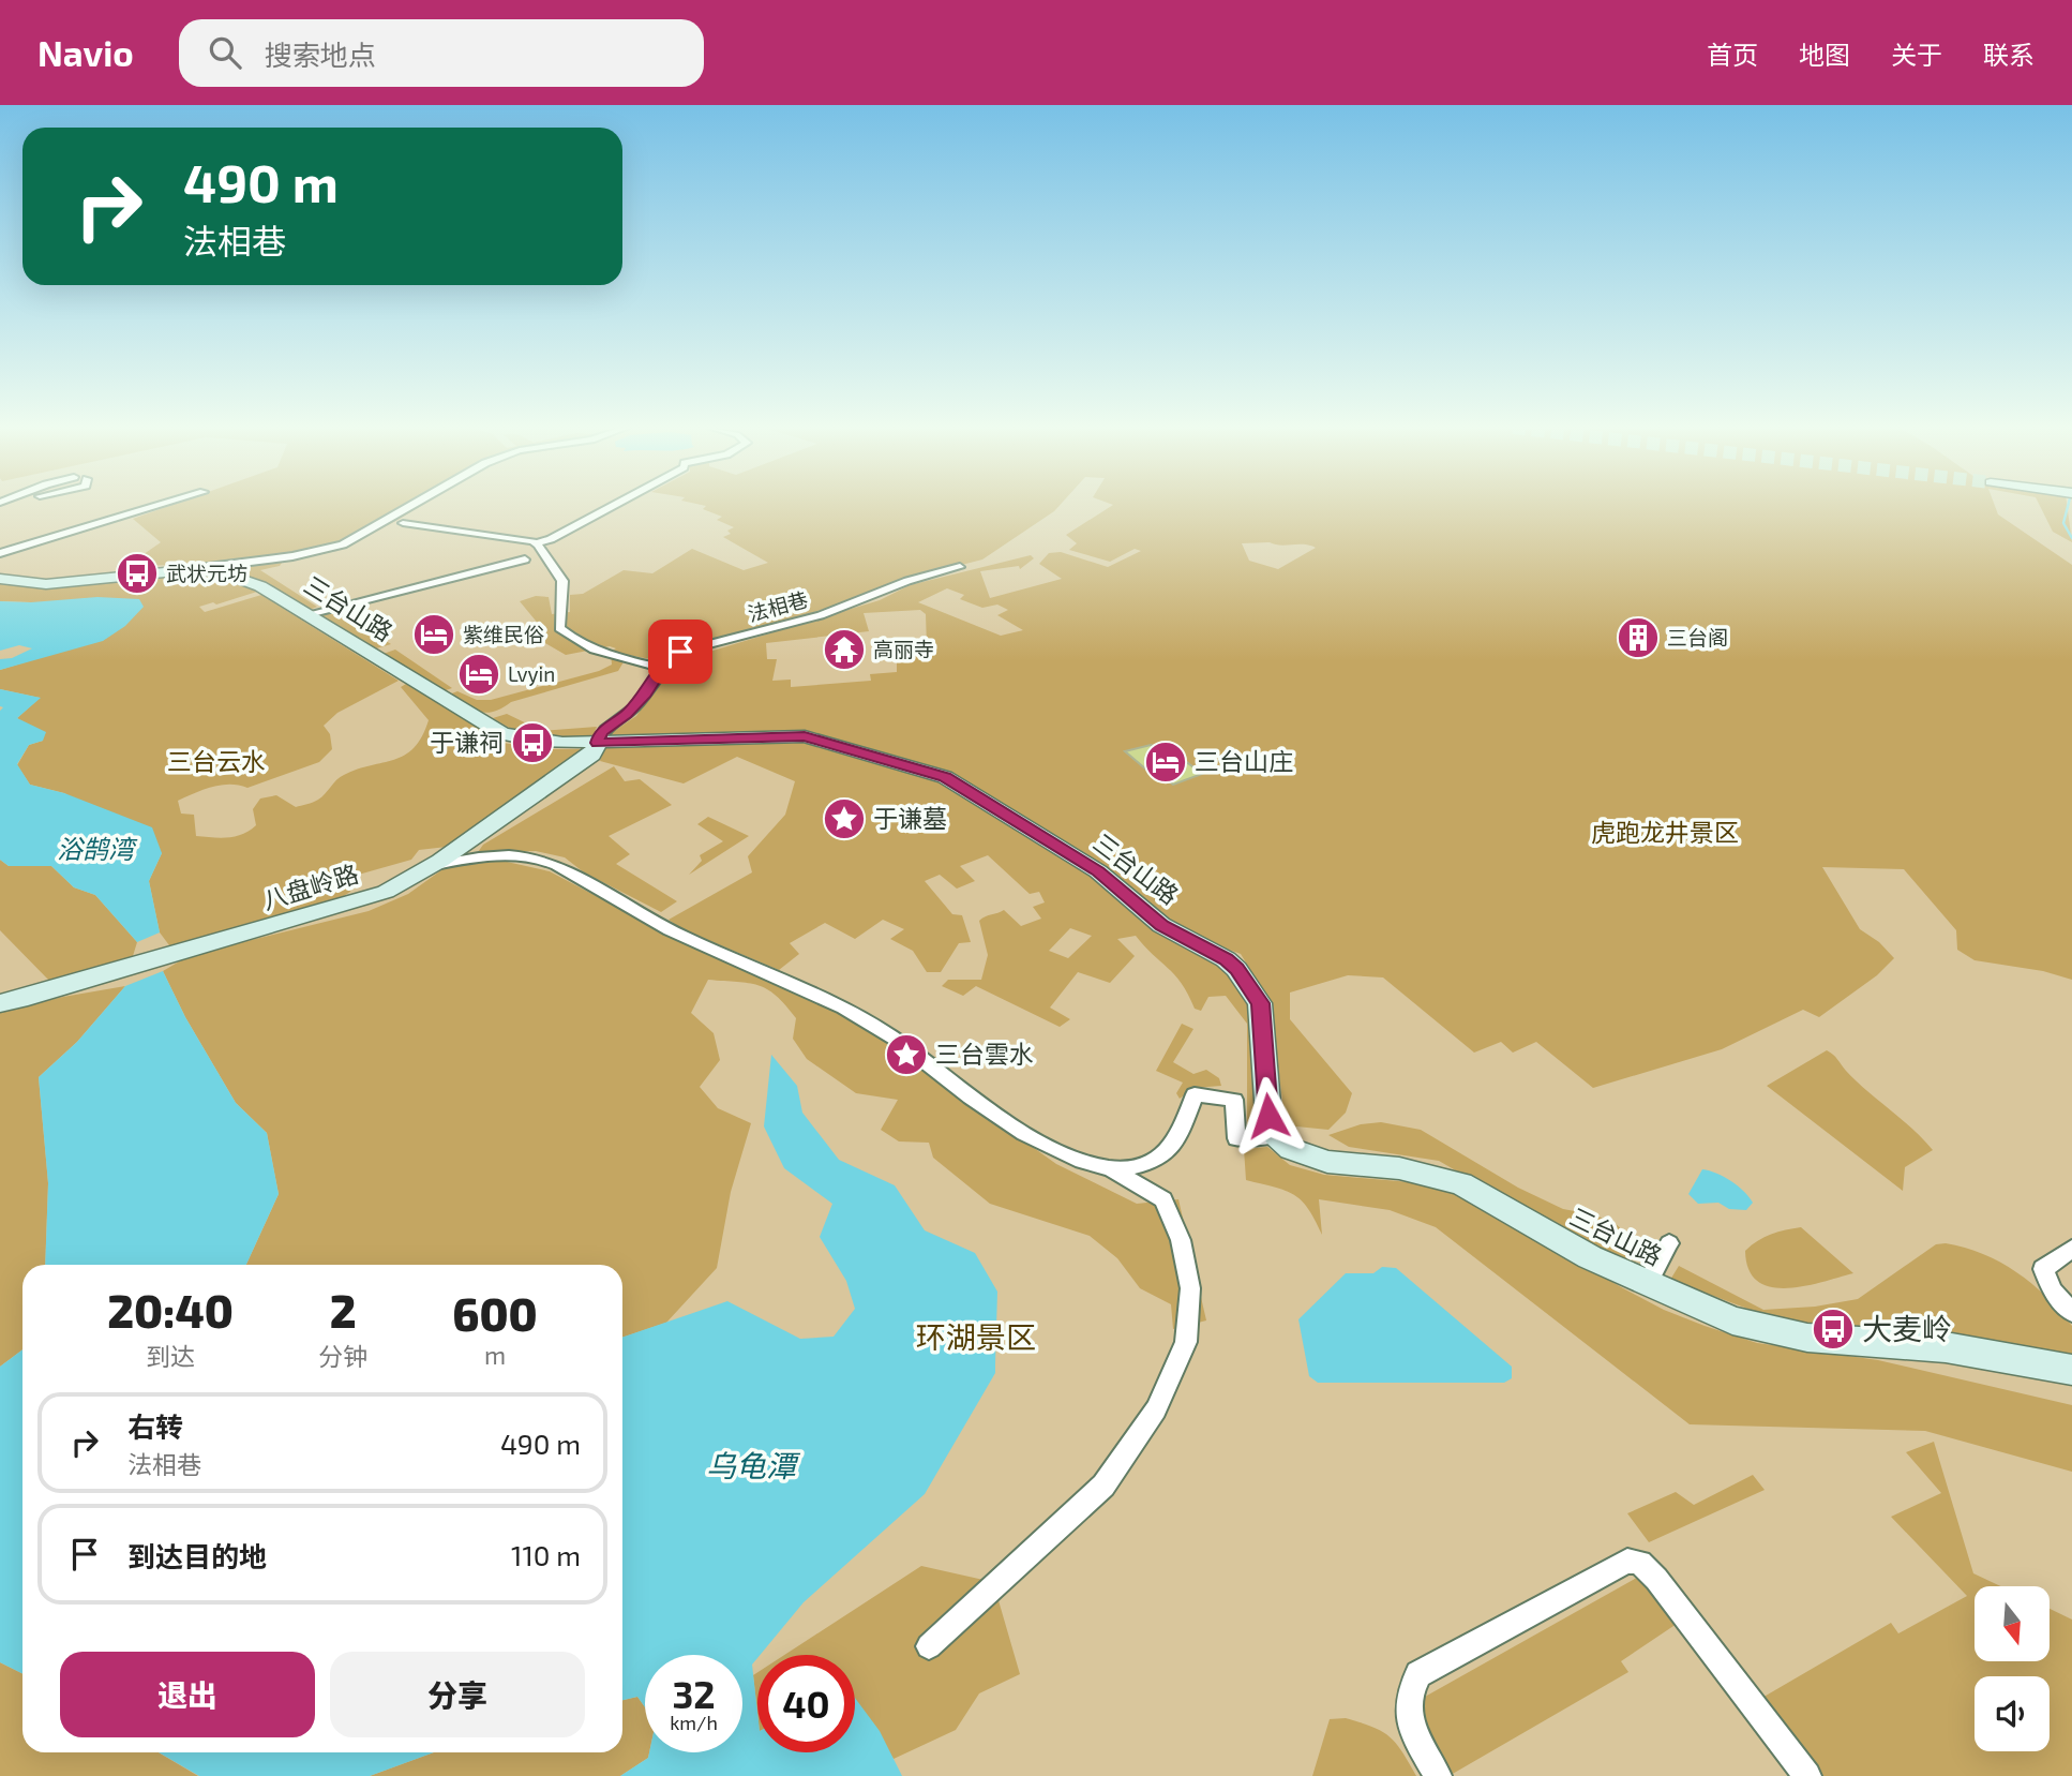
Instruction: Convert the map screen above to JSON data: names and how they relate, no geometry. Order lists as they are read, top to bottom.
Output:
{
  "streets": {
    "street": ["法相巷", "三台山路", "八盘岭路"]
  },
  "crossings": [
    ["法相巷", "三台山路"],
    ["法相巷", "八盘岭路"],
    ["三台山路", "八盘岭路"]
  ],
  "water": ["浴鹄湾", "乌龟潭"],
  "parks": ["三台云水", "虎跑龙井景区", "环湖景区"],
  "places": {
    "bus stop": ["武状元坊", "于谦祠", "大麦岭"],
    "hotel": ["紫维民俗", "Lvyin", "三台山庄"],
    "building": ["三台阁"],
    "temple": ["高丽寺"],
    "place": ["于谦墓", "三台雲水"]
  },
  "north": "bottom",
  "page": {
    "header": "Navio",
    "search": "搜索地点",
    "nav": [
      "首页",
      "地图",
      "关于",
      "联系"
    ],
    "turn": ["490 m", "法相巷"],
    "eta": [
      "20:40",
      "到达",
      "2",
      "分钟",
      "600",
      "m"
    ],
    "list": [
      {
        "name": "右转",
        "note": "法相巷",
        "value": "490 m"
      },
      {
        "name": "到达目的地",
        "value": "110 m"
      }
    ],
    "buttons": ["退出", "分享"],
    "speed": "32 km/h",
    "limit": "40"
  }
}
